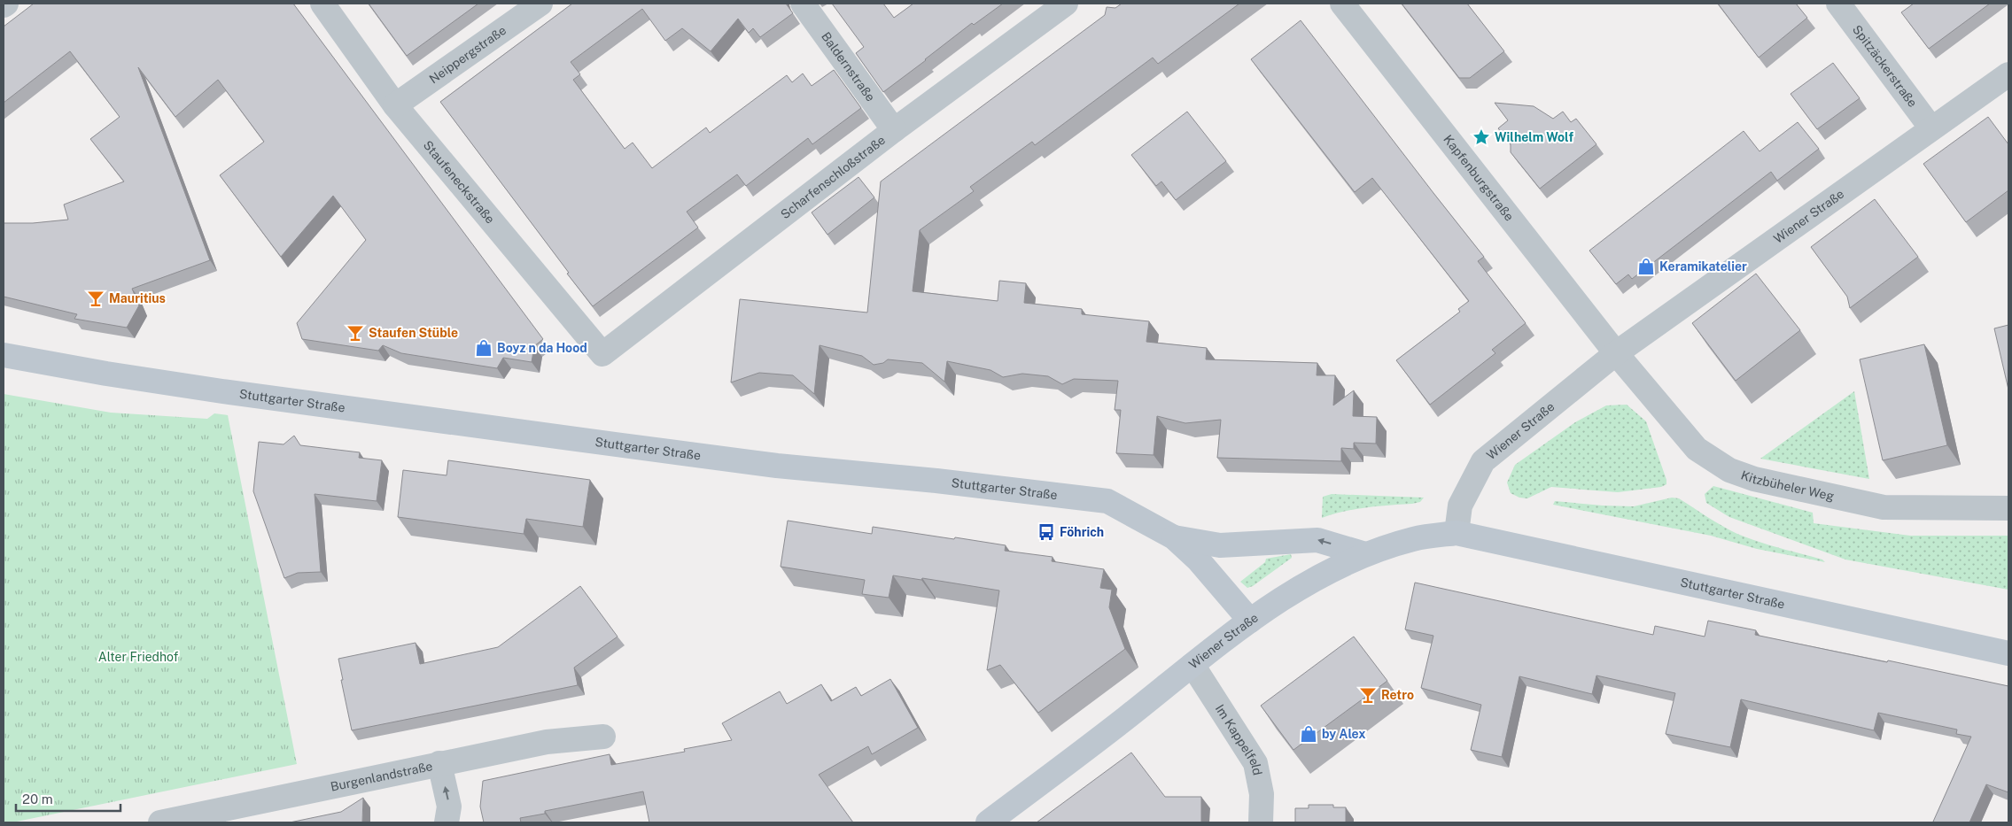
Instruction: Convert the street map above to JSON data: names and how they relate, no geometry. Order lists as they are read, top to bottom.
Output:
{
  "streets": {
    "main road": ["Wiener Straße", "Stuttgarter Straße"],
    "street": [
      "Neippergstraße",
      "Spitzäckerstraße",
      "Baldernstraße",
      "Scharfenschloßstraße",
      "Kapfenburgstraße",
      "Staufeneckstraße",
      "Kitzbüheler Weg",
      "Im Kappelfeld",
      "Burgenlandstraße"
    ]
  },
  "crossings": [
    ["Neippergstraße", "Staufeneckstraße"],
    ["Spitzäckerstraße", "Wiener Straße"],
    ["Baldernstraße", "Scharfenschloßstraße"],
    ["Scharfenschloßstraße", "Staufeneckstraße"],
    ["Kapfenburgstraße", "Wiener Straße"],
    ["Kapfenburgstraße", "Kitzbüheler Weg"],
    ["Wiener Straße", "Stuttgarter Straße"],
    ["Wiener Straße", "Kitzbüheler Weg"],
    ["Wiener Straße", "Im Kappelfeld"]
  ],
  "parks": ["Alter Friedhof"],
  "places": {
    "place": ["Wilhelm Wolf"],
    "shop": ["Keramikatelier", "Boyz n da Hood", "by Alex"],
    "bar": ["Mauritius", "Staufen Stüble", "Retro"],
    "bus stop": ["Föhrich"]
  },
  "scale_bar": "20 m"
}
